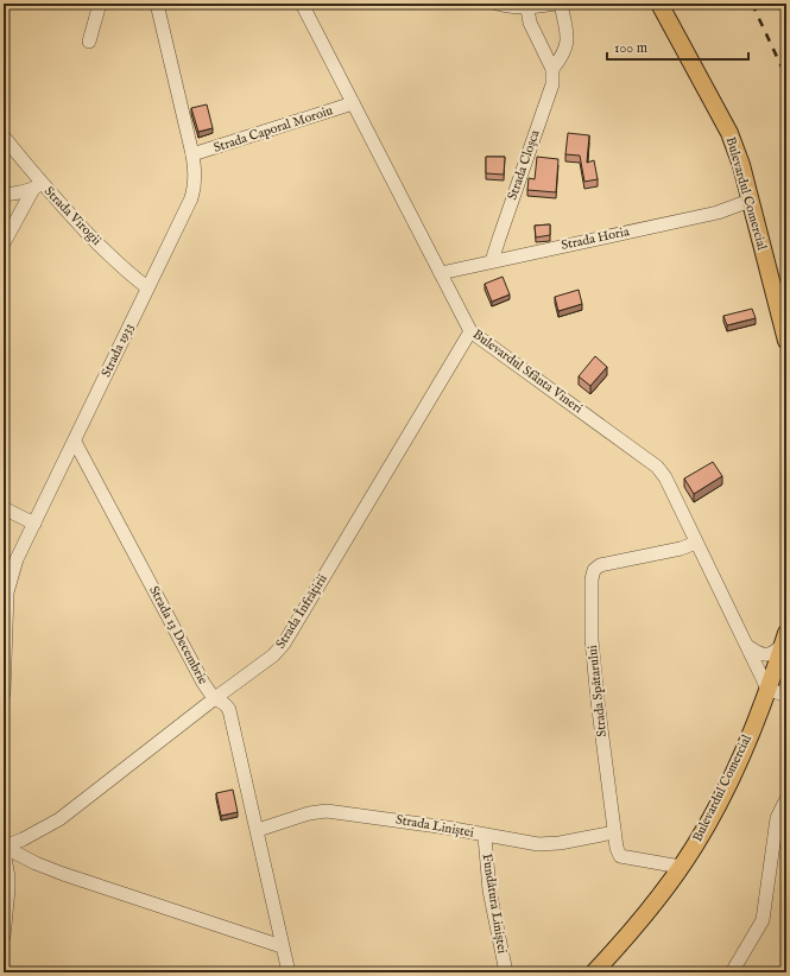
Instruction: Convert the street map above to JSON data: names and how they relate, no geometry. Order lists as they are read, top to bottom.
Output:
{
  "streets": {
    "main road": ["Bulevardul Comercial"],
    "street": [
      "Strada Caporal Moroiu",
      "Strada Cloșca",
      "Strada Virogii",
      "Strada Horia",
      "Strada 1933",
      "Bulevardul Sfânta Vineri",
      "Strada Înfrățirii",
      "Strada 13 Decembrie",
      "Strada Spătarului",
      "Strada Liniștei",
      "Fundătura Liniștei"
    ]
  },
  "crossings": [
    ["Strada Caporal Moroiu", "Strada 1933"],
    ["Strada Caporal Moroiu", "Bulevardul Sfânta Vineri"],
    ["Strada Cloșca", "Strada Horia"],
    ["Bulevardul Comercial", "Strada Horia"],
    ["Bulevardul Comercial", "Bulevardul Sfânta Vineri"],
    ["Bulevardul Comercial", "Strada Spătarului"],
    ["Strada Virogii", "Strada 1933"],
    ["Strada Horia", "Bulevardul Sfânta Vineri"],
    ["Strada 1933", "Strada 13 Decembrie"],
    ["Bulevardul Sfânta Vineri", "Strada Înfrățirii"],
    ["Bulevardul Sfânta Vineri", "Strada Spătarului"],
    ["Strada Înfrățirii", "Strada 13 Decembrie"],
    ["Strada 13 Decembrie", "Strada Liniștei"],
    ["Strada Spătarului", "Strada Liniștei"],
    ["Strada Liniștei", "Fundătura Liniștei"]
  ],
  "scale_bar": "100 m"
}
